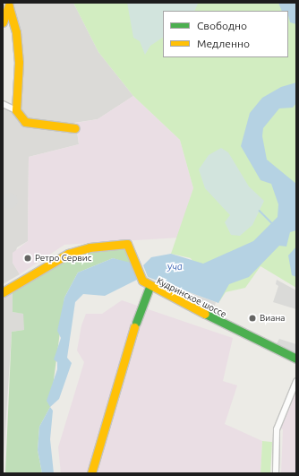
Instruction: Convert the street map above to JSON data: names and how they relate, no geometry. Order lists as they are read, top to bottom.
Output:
{
  "streets": {
    "street": ["Кудринское шоссе"]
  },
  "water": ["Уча"],
  "places": ["Ретро Сервис", "Виана"],
  "legend": ["Свободно", "Медленно"]
}
